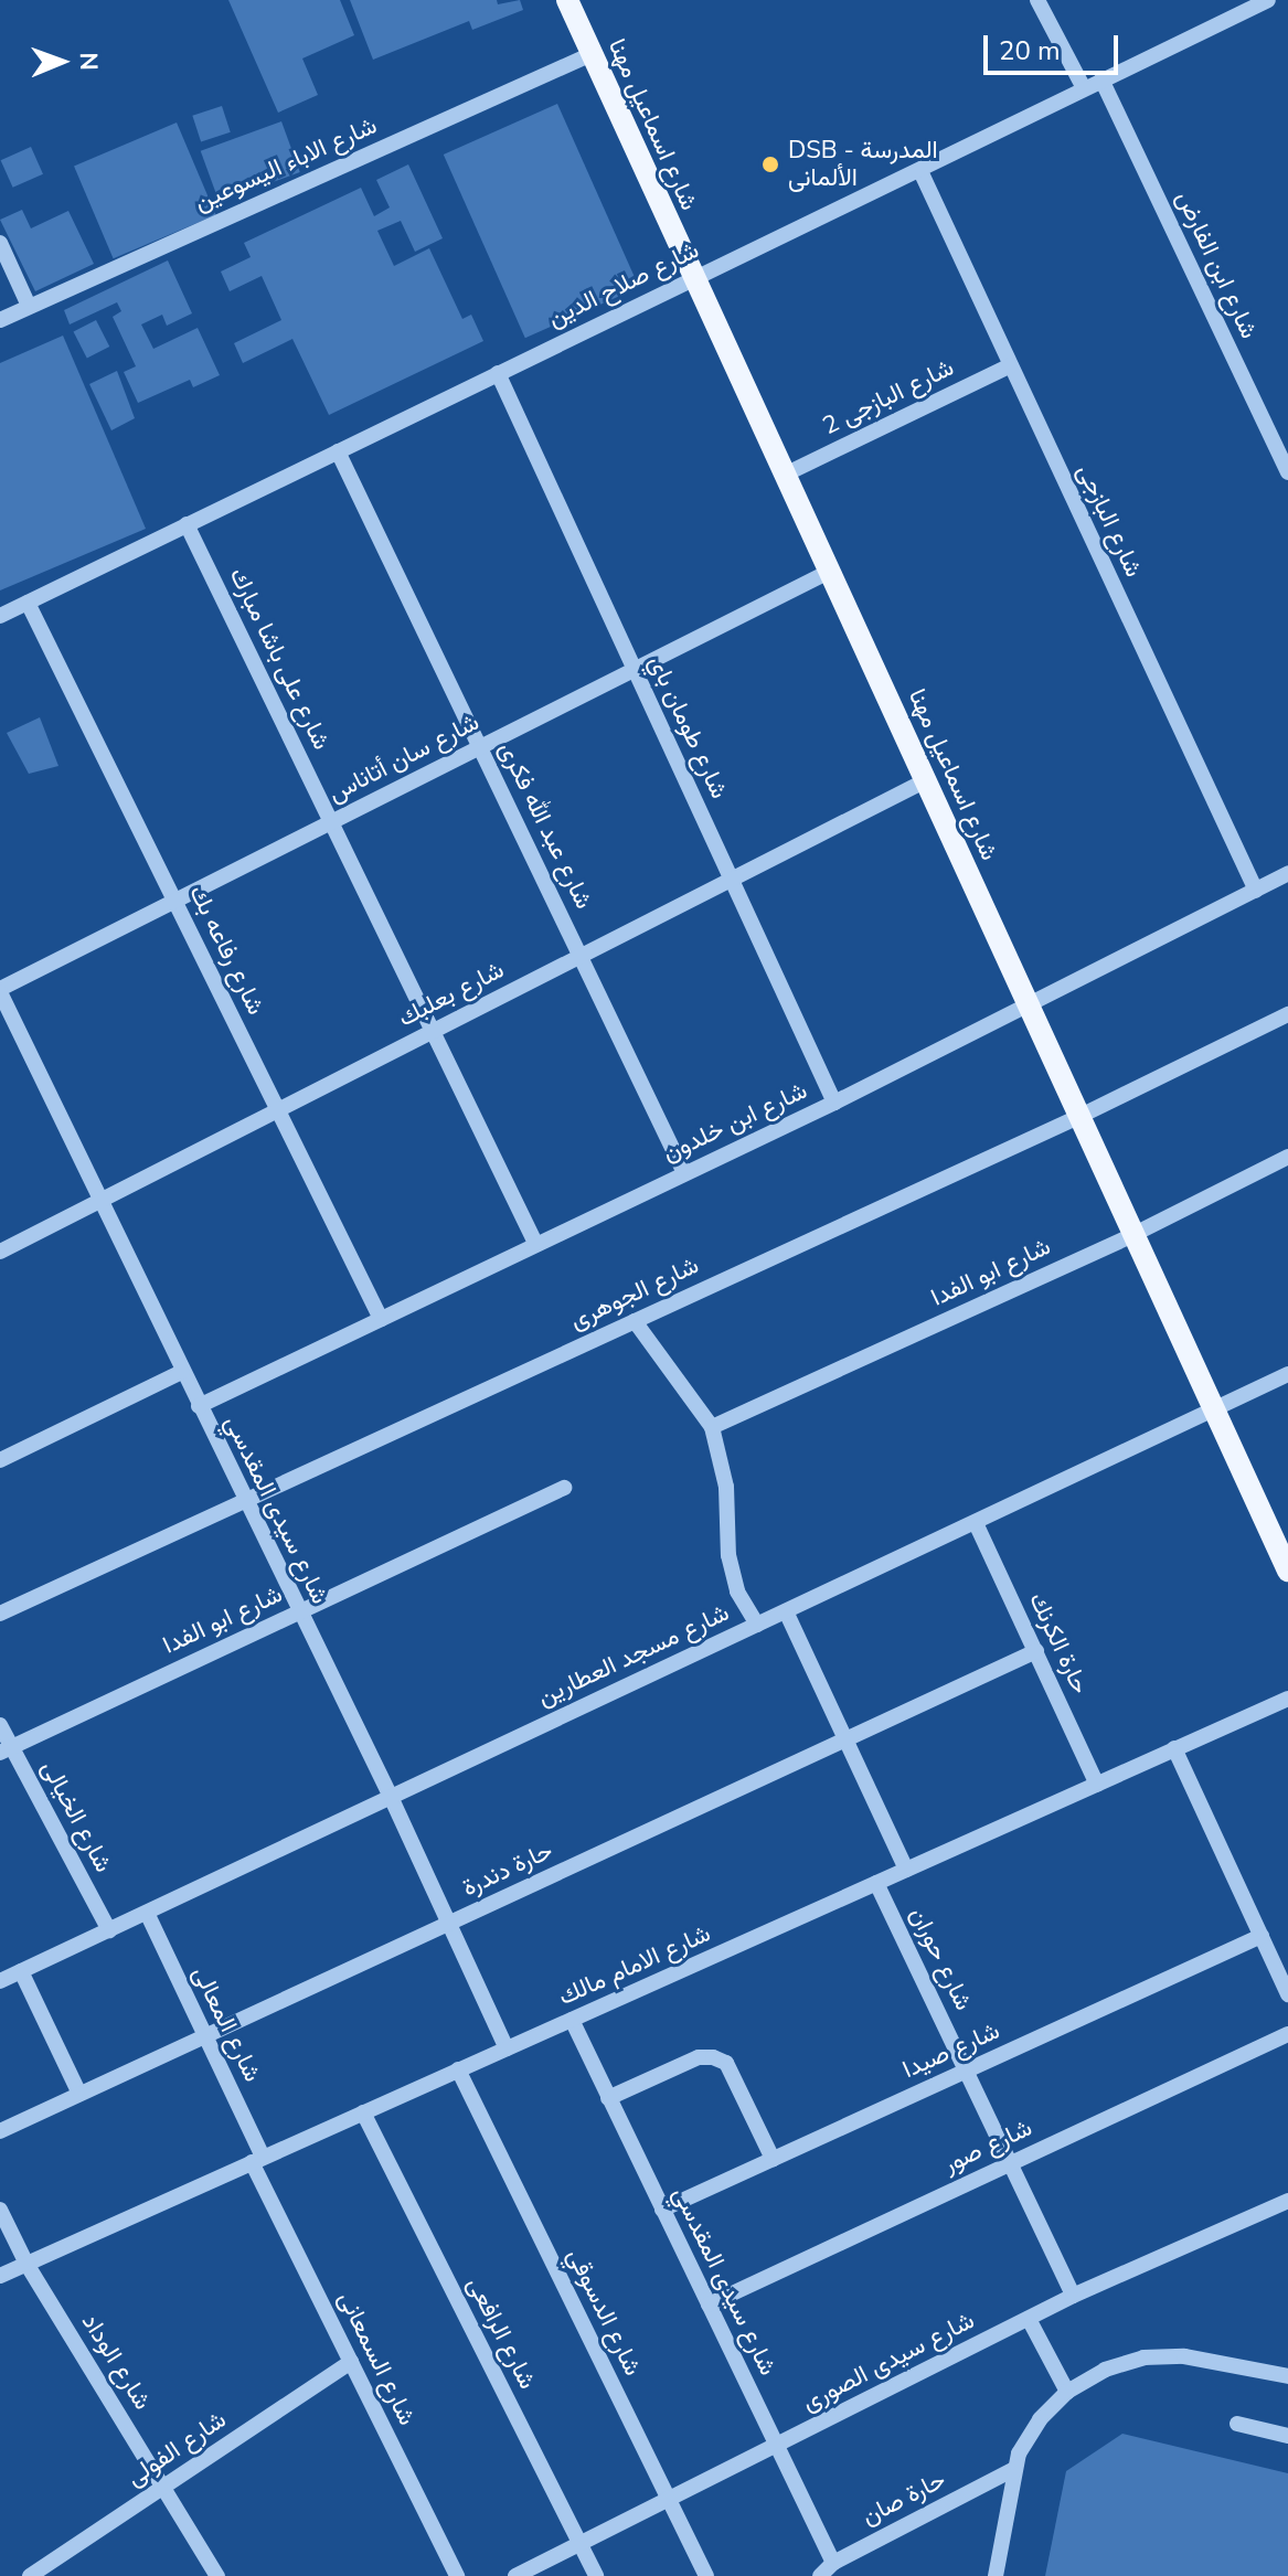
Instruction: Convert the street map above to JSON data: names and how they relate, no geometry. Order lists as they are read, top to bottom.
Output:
{
  "streets": {
    "main road": ["شارع اسماعيل مهنا"],
    "street": [
      "شارع الاباء اليسوعين",
      "شارع ابن الفارض",
      "شارع صلاح الدين",
      "شارع البازجى 2",
      "شارع البازجى",
      "شارع على باشا مبارك",
      "شارع طومان باي",
      "شارع سان أتاناس",
      "شارع عبد الله فكرى",
      "شارع رفاعه بك",
      "شارع بعلبك",
      "شارع ابن خلدون",
      "شارع ابو الفدا",
      "شارع الجوهرى",
      "شارع سيدى المقدسي",
      "حارة الكرنك",
      "شارع مسجد العطارين",
      "شارع الخيالى",
      "حارة دندرة",
      "شارع حوران",
      "شارع الامام مالك",
      "شارع المعالى",
      "شارع صيدا",
      "شارع صور",
      "شارع الدسوقي",
      "شارع الرافعى",
      "شارع السمعانى",
      "شارع الوداد",
      "شارع سيدى الصورى",
      "شارع الفولى",
      "حارة صان"
    ]
  },
  "crossings": [
    ["شارع اسماعيل مهنا", "شارع الاباء اليسوعين"],
    ["شارع اسماعيل مهنا", "شارع صلاح الدين"],
    ["شارع اسماعيل مهنا", "شارع البازجى 2"],
    ["شارع اسماعيل مهنا", "شارع سان أتاناس"],
    ["شارع اسماعيل مهنا", "شارع بعلبك"],
    ["شارع اسماعيل مهنا", "شارع ابن خلدون"],
    ["شارع اسماعيل مهنا", "شارع ابو الفدا"],
    ["شارع اسماعيل مهنا", "شارع الجوهرى"],
    ["شارع اسماعيل مهنا", "شارع مسجد العطارين"],
    ["شارع ابن الفارض", "شارع صلاح الدين"],
    ["شارع صلاح الدين", "شارع البازجى"],
    ["شارع صلاح الدين", "شارع على باشا مبارك"],
    ["شارع صلاح الدين", "شارع طومان باي"],
    ["شارع صلاح الدين", "شارع عبد الله فكرى"],
    ["شارع صلاح الدين", "شارع رفاعه بك"],
    ["شارع البازجى 2", "شارع البازجى"],
    ["شارع البازجى", "شارع ابن خلدون"],
    ["شارع على باشا مبارك", "شارع سان أتاناس"],
    ["شارع على باشا مبارك", "شارع بعلبك"],
    ["شارع على باشا مبارك", "شارع ابن خلدون"],
    ["شارع طومان باي", "شارع سان أتاناس"],
    ["شارع طومان باي", "شارع بعلبك"],
    ["شارع طومان باي", "شارع ابن خلدون"],
    ["شارع سان أتاناس", "شارع عبد الله فكرى"],
    ["شارع سان أتاناس", "شارع رفاعه بك"],
    ["شارع سان أتاناس", "شارع سيدى المقدسي"],
    ["شارع عبد الله فكرى", "شارع بعلبك"],
    ["شارع عبد الله فكرى", "شارع ابن خلدون"],
    ["شارع رفاعه بك", "شارع بعلبك"],
    ["شارع رفاعه بك", "شارع ابن خلدون"],
    ["شارع بعلبك", "شارع سيدى المقدسي"],
    ["شارع ابن خلدون", "شارع سيدى المقدسي"],
    ["شارع ابو الفدا", "شارع سيدى المقدسي"],
    ["شارع ابو الفدا", "شارع الخيالى"],
    ["شارع الجوهرى", "شارع سيدى المقدسي"],
    ["شارع سيدى المقدسي", "شارع مسجد العطارين"],
    ["شارع سيدى المقدسي", "حارة دندرة"],
    ["شارع سيدى المقدسي", "شارع الامام مالك"],
    ["شارع سيدى المقدسي", "شارع صيدا"],
    ["شارع سيدى المقدسي", "شارع صور"],
    ["شارع سيدى المقدسي", "شارع سيدى الصورى"],
    ["شارع سيدى المقدسي", "حارة صان"],
    ["حارة الكرنك", "شارع مسجد العطارين"],
    ["حارة الكرنك", "حارة دندرة"],
    ["حارة الكرنك", "شارع الامام مالك"],
    ["شارع مسجد العطارين", "شارع الخيالى"],
    ["شارع مسجد العطارين", "شارع المعالى"],
    ["حارة دندرة", "شارع المعالى"],
    ["شارع حوران", "شارع الامام مالك"],
    ["شارع حوران", "شارع صيدا"],
    ["شارع حوران", "شارع صور"],
    ["شارع حوران", "شارع سيدى الصورى"],
    ["شارع الامام مالك", "شارع المعالى"],
    ["شارع الامام مالك", "شارع الدسوقي"],
    ["شارع الامام مالك", "شارع الرافعى"],
    ["شارع الامام مالك", "شارع السمعانى"],
    ["شارع الامام مالك", "شارع الوداد"],
    ["شارع المعالى", "شارع السمعانى"],
    ["شارع الدسوقي", "شارع سيدى الصورى"],
    ["شارع الرافعى", "شارع سيدى الصورى"],
    ["شارع السمعانى", "شارع الفولى"],
    ["شارع الوداد", "شارع الفولى"]
  ],
  "places": ["DSB - المدرسة الألمانى"],
  "scale_bar": "20 m",
  "north": "right"
}
